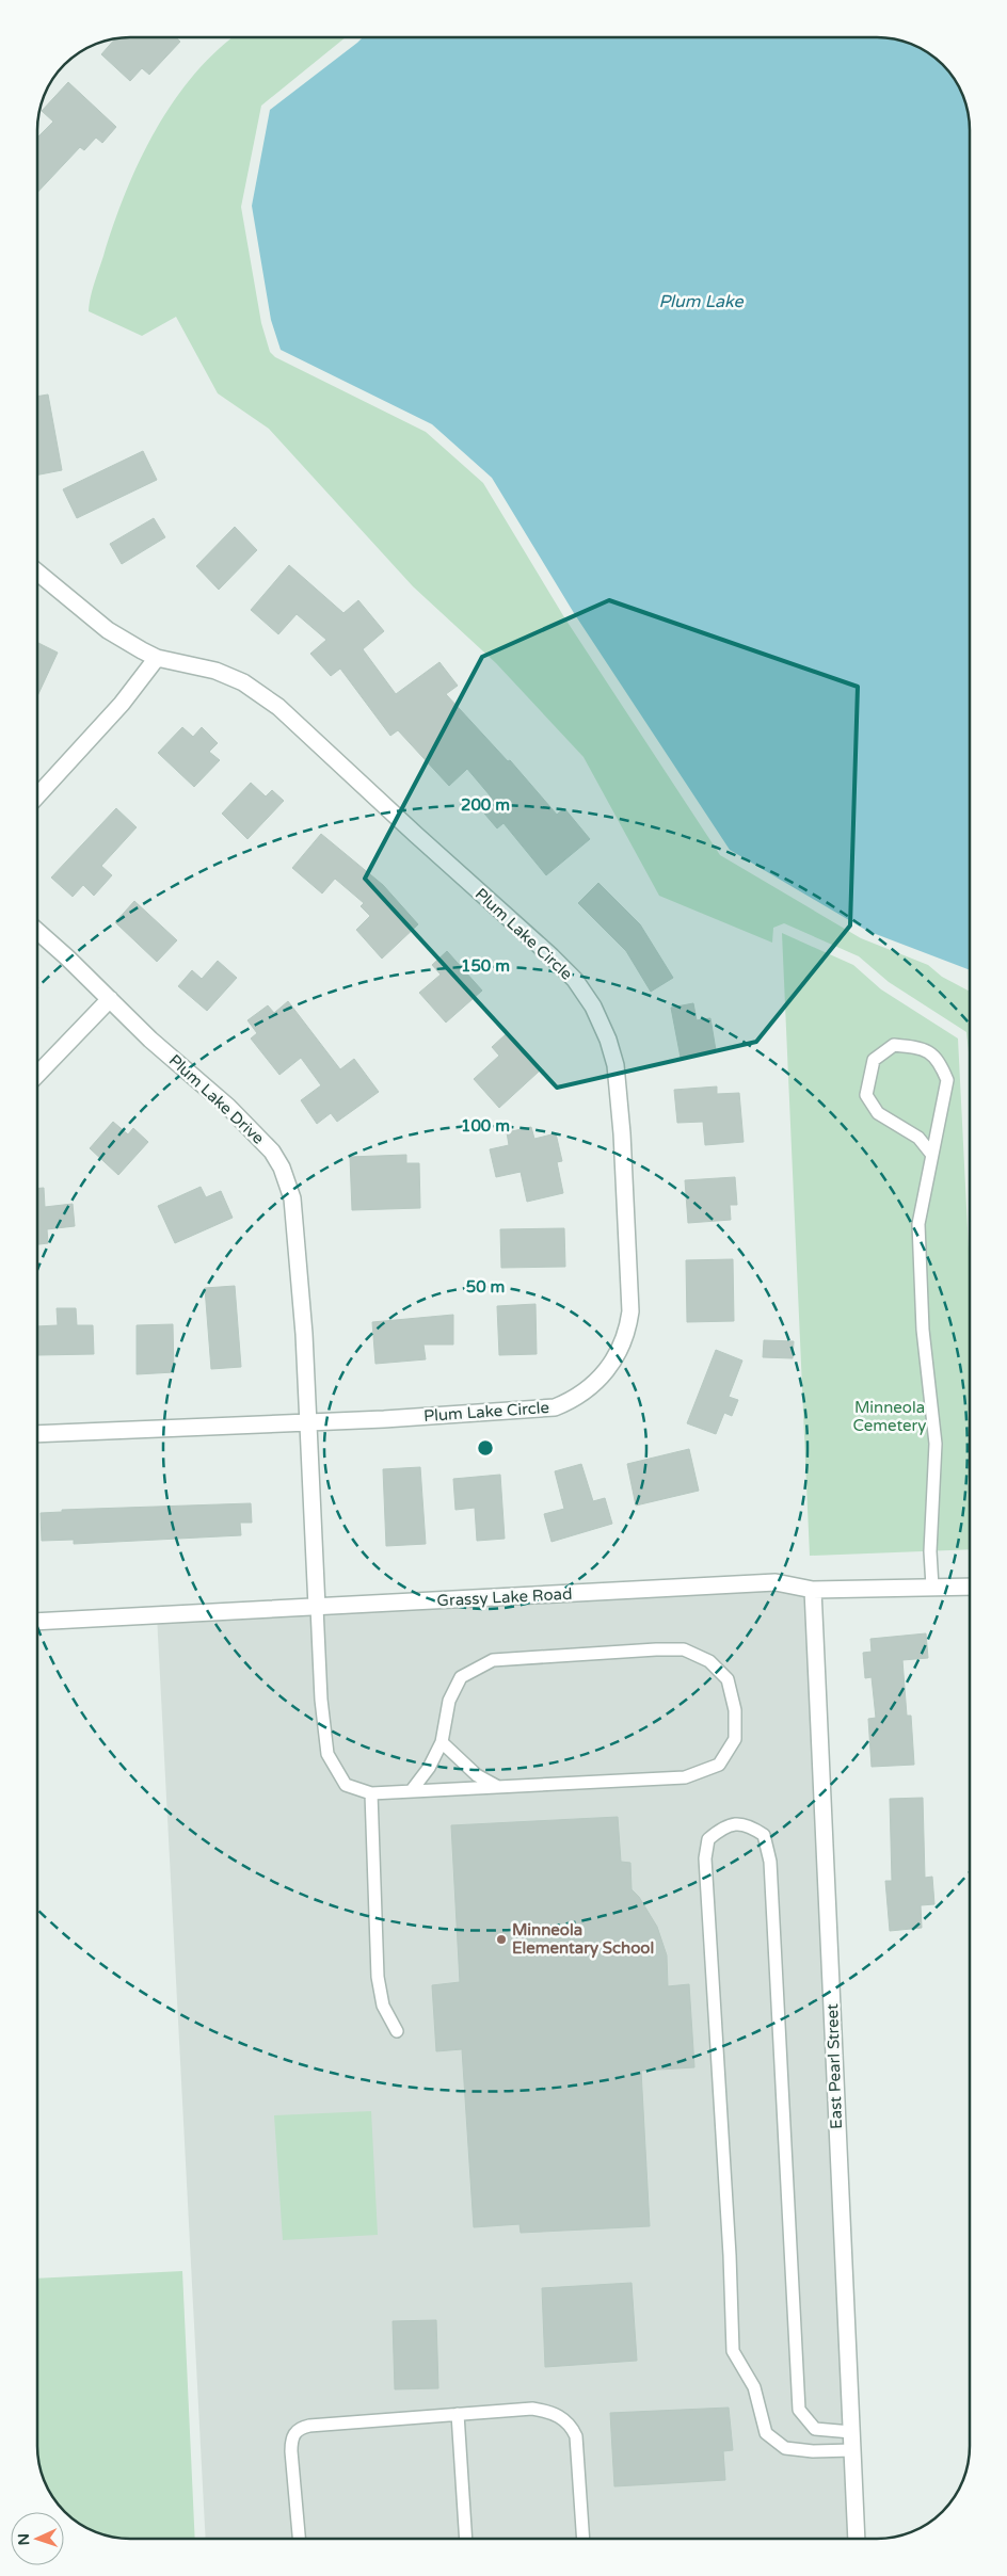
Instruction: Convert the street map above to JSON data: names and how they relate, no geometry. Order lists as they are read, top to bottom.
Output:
{
  "streets": {
    "street": [
      "Plum Lake Circle",
      "Plum Lake Drive",
      "Grassy Lake Road",
      "East Pearl Street"
    ]
  },
  "crossings": [
    ["Plum Lake Circle", "Plum Lake Drive"],
    ["Grassy Lake Road", "East Pearl Street"]
  ],
  "water": ["Plum Lake"],
  "parks": ["Minneola Cemetery"],
  "places": ["Minneola Elementary School"],
  "north": "left",
  "rings": [
    "200 m",
    "150 m",
    "100 m",
    "50 m"
  ]
}
